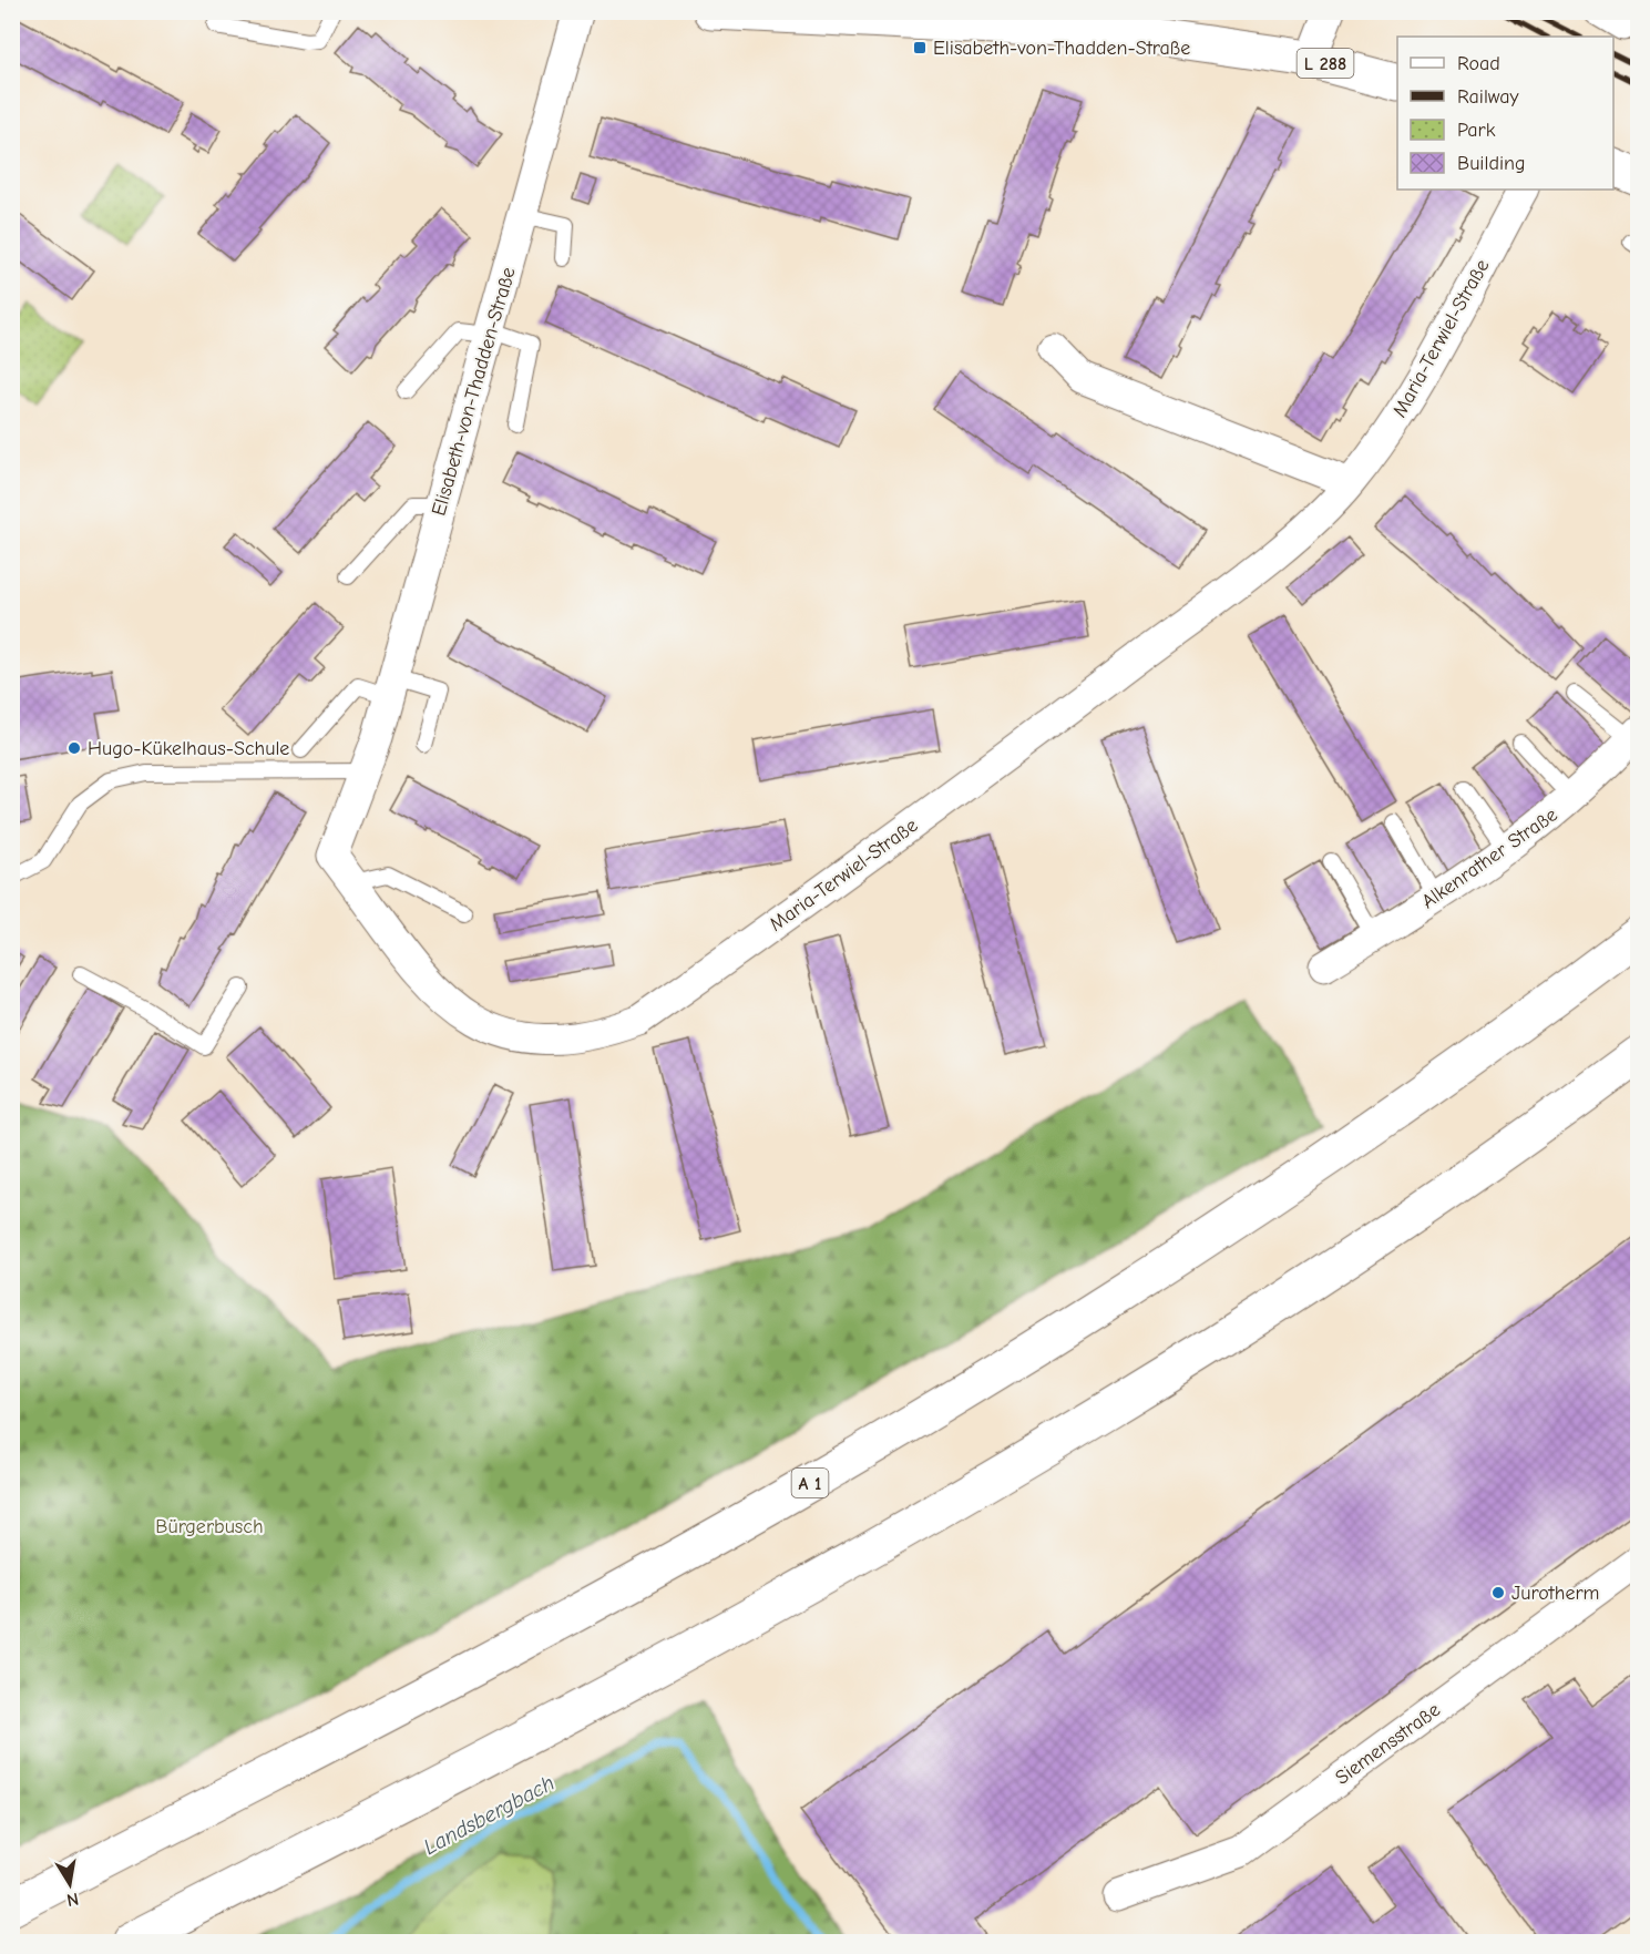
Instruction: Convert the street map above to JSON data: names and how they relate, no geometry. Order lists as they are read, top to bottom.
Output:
{
  "streets": {
    "main road": ["L 288", "A 1"],
    "street": [
      "Maria-Terwiel-Straße",
      "Elisabeth-von-Thadden-Straße",
      "Alkenrather Straße",
      "Siemensstraße"
    ]
  },
  "crossings": [
    ["Maria-Terwiel-Straße", "Elisabeth-von-Thadden-Straße"]
  ],
  "water": ["Landsbergbach"],
  "parks": ["Bürgerbusch"],
  "places": {
    "transit": ["Elisabeth-von-Thadden-Straße"],
    "other": ["Hugo-Kükelhaus-Schule", "Jurotherm"]
  },
  "legend": [
    "Road",
    "Railway",
    "Park",
    "Building"
  ],
  "north": "bottom"
}
